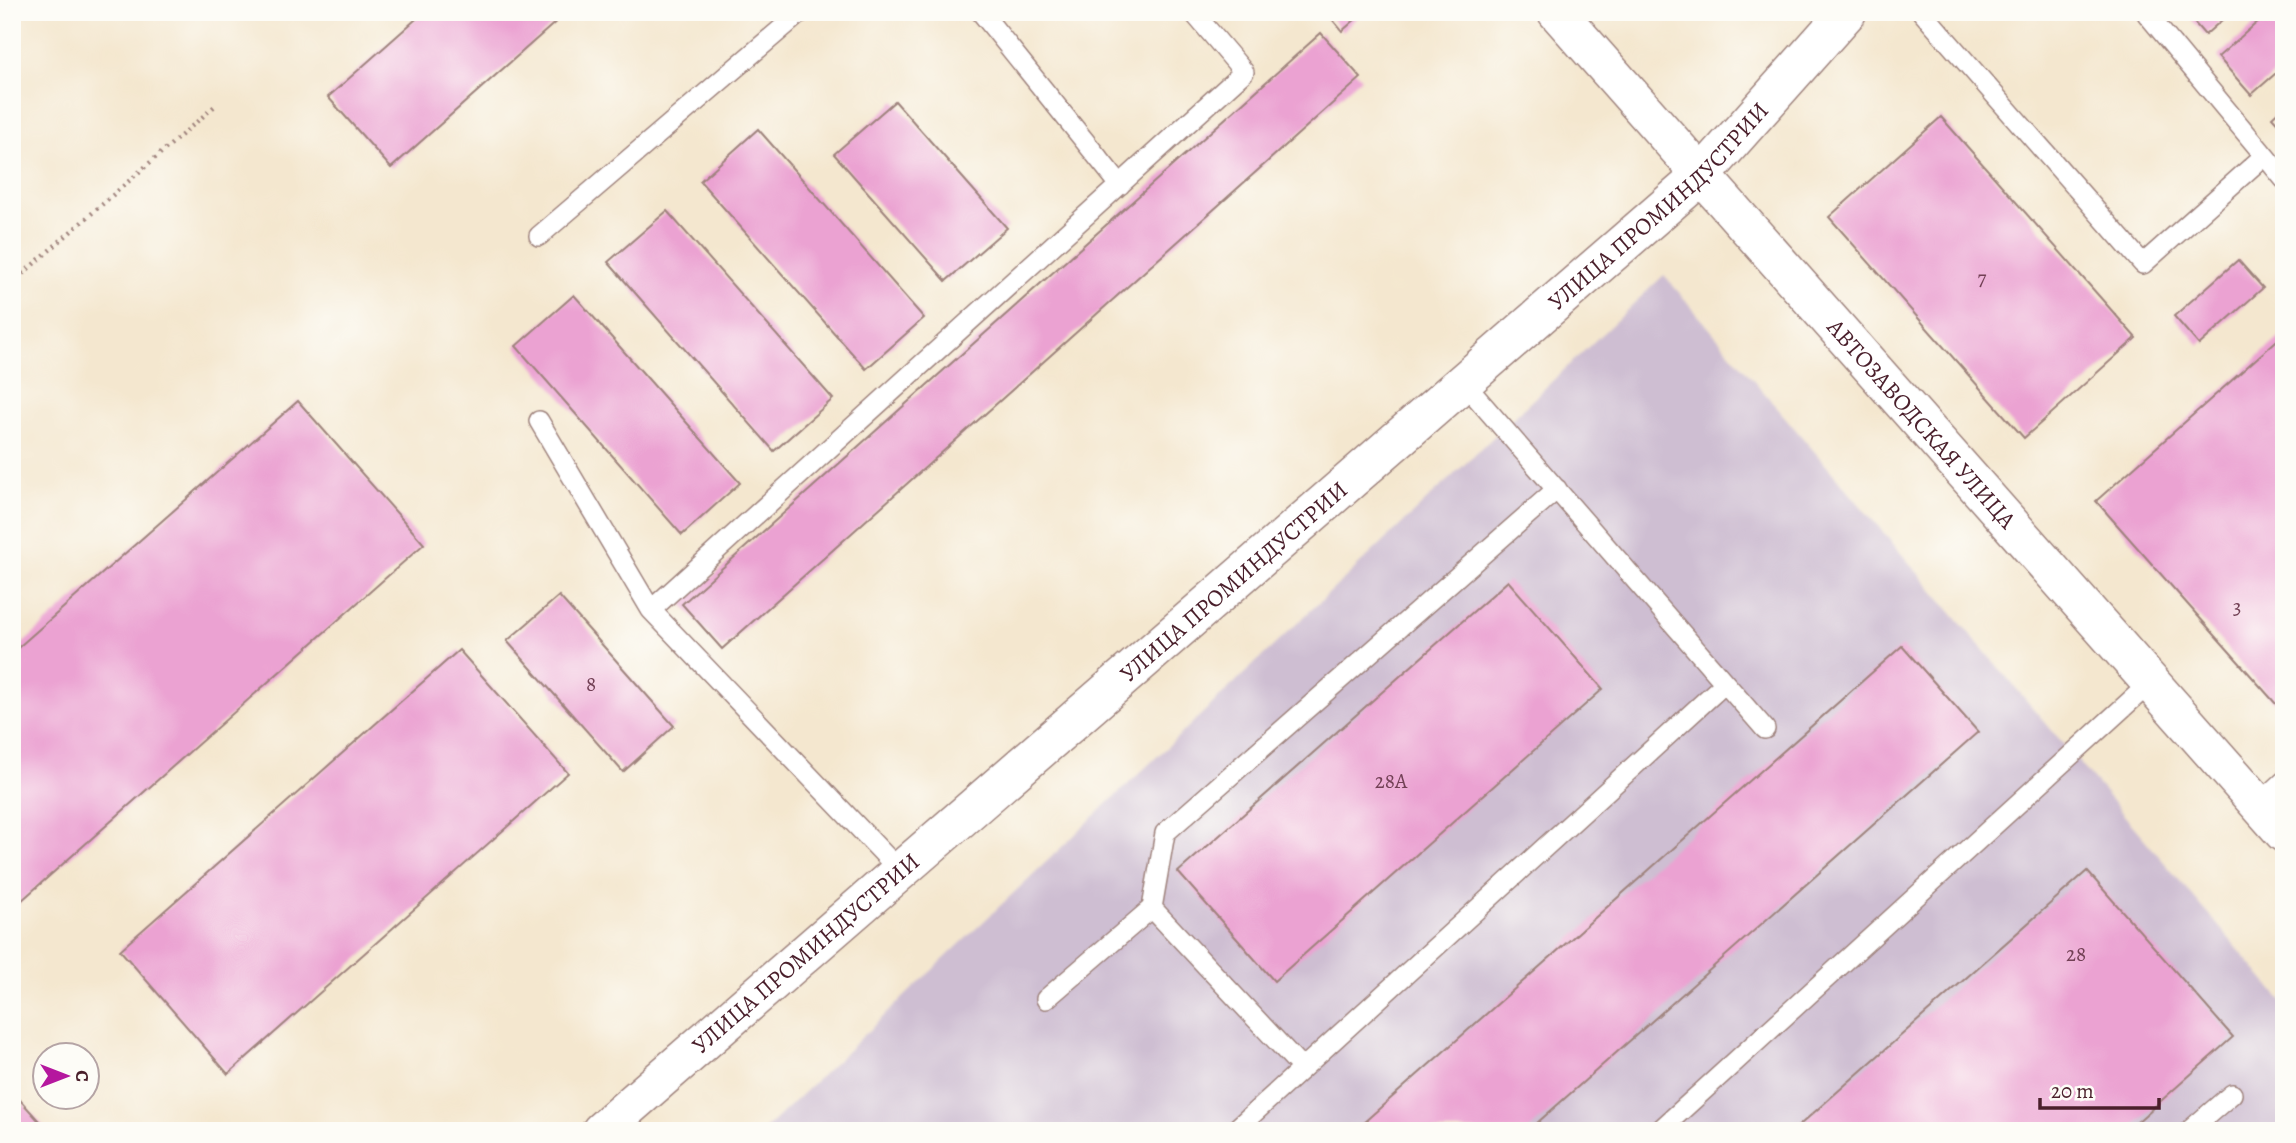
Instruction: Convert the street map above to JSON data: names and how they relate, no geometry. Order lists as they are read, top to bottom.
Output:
{
  "streets": {
    "main road": ["УЛИЦА ПРОМИНДУСТРИИ", "АВТОЗАВОДСКАЯ УЛИЦА"]
  },
  "crossings": [
    ["УЛИЦА ПРОМИНДУСТРИИ", "АВТОЗАВОДСКАЯ УЛИЦА"]
  ],
  "house_numbers": [
    "7",
    "3",
    "8",
    "28А",
    "28"
  ],
  "scale_bar": "20 m",
  "north": "right"
}
